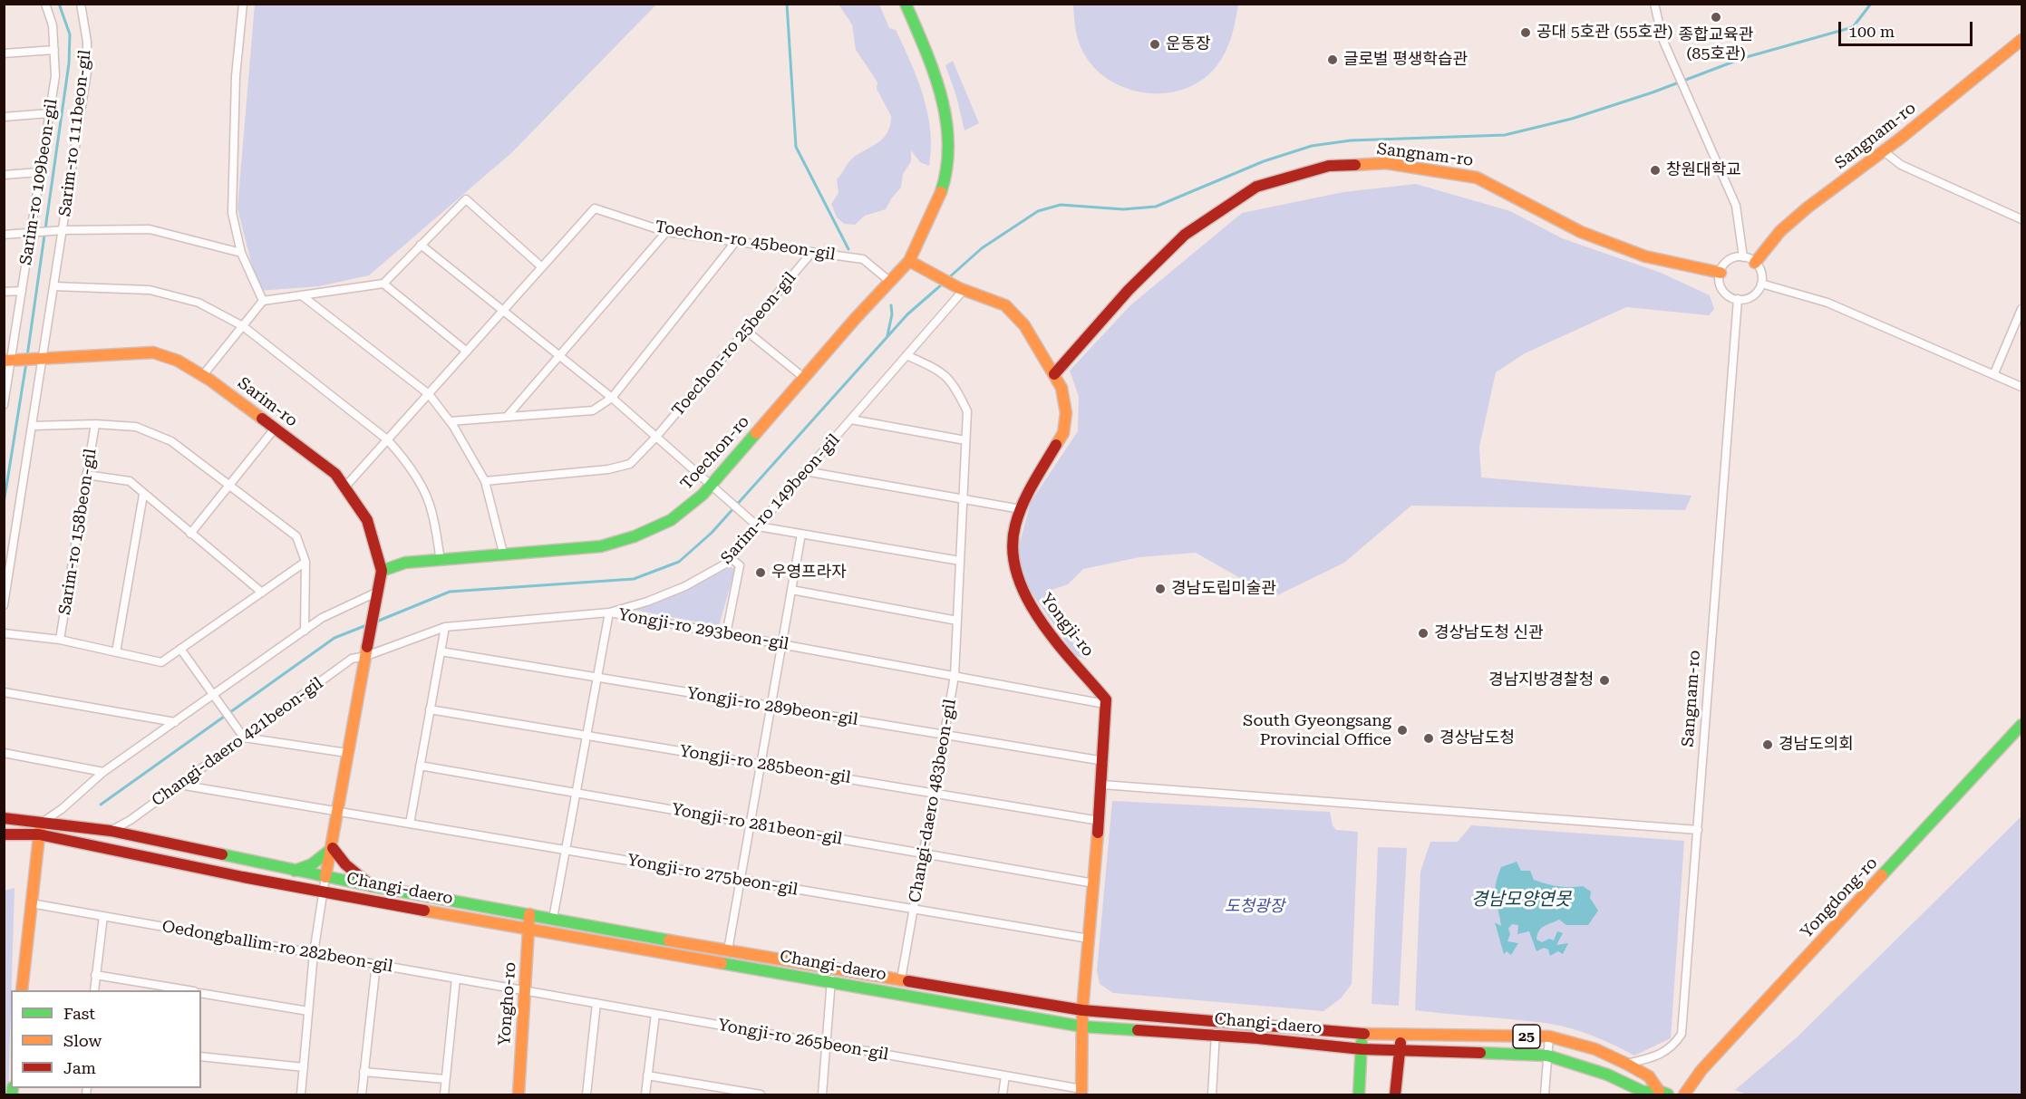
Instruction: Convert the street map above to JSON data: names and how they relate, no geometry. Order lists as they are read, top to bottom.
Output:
{
  "streets": {
    "main road": [
      "Sangnam-ro",
      "Sarim-ro",
      "Toechon-ro",
      "Yongji-ro",
      "Changi-daero",
      "Yongdong-ro",
      "Yongho-ro",
      "25"
    ],
    "street": [
      "Sarim-ro 111beon-gil",
      "Sarim-ro 109beon-gil",
      "Toechon-ro 45beon-gil",
      "Toechon-ro 25beon-gil",
      "Sarim-ro 149beon-gil",
      "Sarim-ro 158beon-gil",
      "Yongji-ro 293beon-gil",
      "Yongji-ro 289beon-gil",
      "Changi-daero 421beon-gil",
      "Yongji-ro 285beon-gil",
      "Changi-daero 483beon-gil",
      "Yongji-ro 281beon-gil",
      "Yongji-ro 275beon-gil",
      "Oedongballim-ro 282beon-gil",
      "Yongji-ro 265beon-gil"
    ]
  },
  "crossings": [
    ["Sarim-ro 111beon-gil", "Sarim-ro"],
    ["Sangnam-ro", "Yongji-ro"],
    ["Sangnam-ro", "Changi-daero"],
    ["Sarim-ro 109beon-gil", "Sarim-ro"],
    ["Toechon-ro 45beon-gil", "Toechon-ro 25beon-gil"],
    ["Toechon-ro 45beon-gil", "Toechon-ro"],
    ["Sarim-ro", "Toechon-ro"],
    ["Sarim-ro", "Sarim-ro 149beon-gil"],
    ["Sarim-ro", "Changi-daero 421beon-gil"],
    ["Toechon-ro", "Yongji-ro"],
    ["Sarim-ro 149beon-gil", "Yongji-ro"],
    ["Sarim-ro 149beon-gil", "Yongji-ro 293beon-gil"],
    ["Sarim-ro 149beon-gil", "Changi-daero 421beon-gil"],
    ["Sarim-ro 149beon-gil", "Changi-daero 483beon-gil"],
    ["Yongji-ro", "Yongji-ro 293beon-gil"],
    ["Yongji-ro 293beon-gil", "Yongji-ro 289beon-gil"],
    ["Yongji-ro 293beon-gil", "Yongji-ro 285beon-gil"],
    ["Yongji-ro 293beon-gil", "Changi-daero 483beon-gil"],
    ["Yongji-ro 293beon-gil", "Yongji-ro 281beon-gil"],
    ["Yongji-ro 293beon-gil", "Yongji-ro 275beon-gil"],
    ["Yongji-ro 293beon-gil", "Changi-daero"],
    ["Yongji-ro 289beon-gil", "Changi-daero 483beon-gil"],
    ["Changi-daero 421beon-gil", "Changi-daero"],
    ["Yongji-ro 285beon-gil", "Changi-daero 483beon-gil"],
    ["Changi-daero 483beon-gil", "Yongji-ro 281beon-gil"],
    ["Changi-daero 483beon-gil", "Yongji-ro 275beon-gil"],
    ["Changi-daero 483beon-gil", "Changi-daero"],
    ["Changi-daero", "Yongho-ro"],
    ["Oedongballim-ro 282beon-gil", "Yongho-ro"],
    ["Oedongballim-ro 282beon-gil", "Yongji-ro 265beon-gil"],
    ["Yongho-ro", "Yongji-ro 265beon-gil"]
  ],
  "water": ["경남모양연못"],
  "parks": ["도청광장"],
  "places": [
    "종합교육관 (85호관)",
    "공대 5호관 (55호관)",
    "운동장",
    "글로벌 평생학습관",
    "창원대학교",
    "우영프라자",
    "경남도립미술관",
    "경상남도청 신관",
    "경남지방경찰청",
    "South Gyeongsang Provincial Office",
    "경상남도청",
    "경남도의회"
  ],
  "legend": ["Fast", "Slow", "Jam"],
  "scale_bar": "100 m"
}
